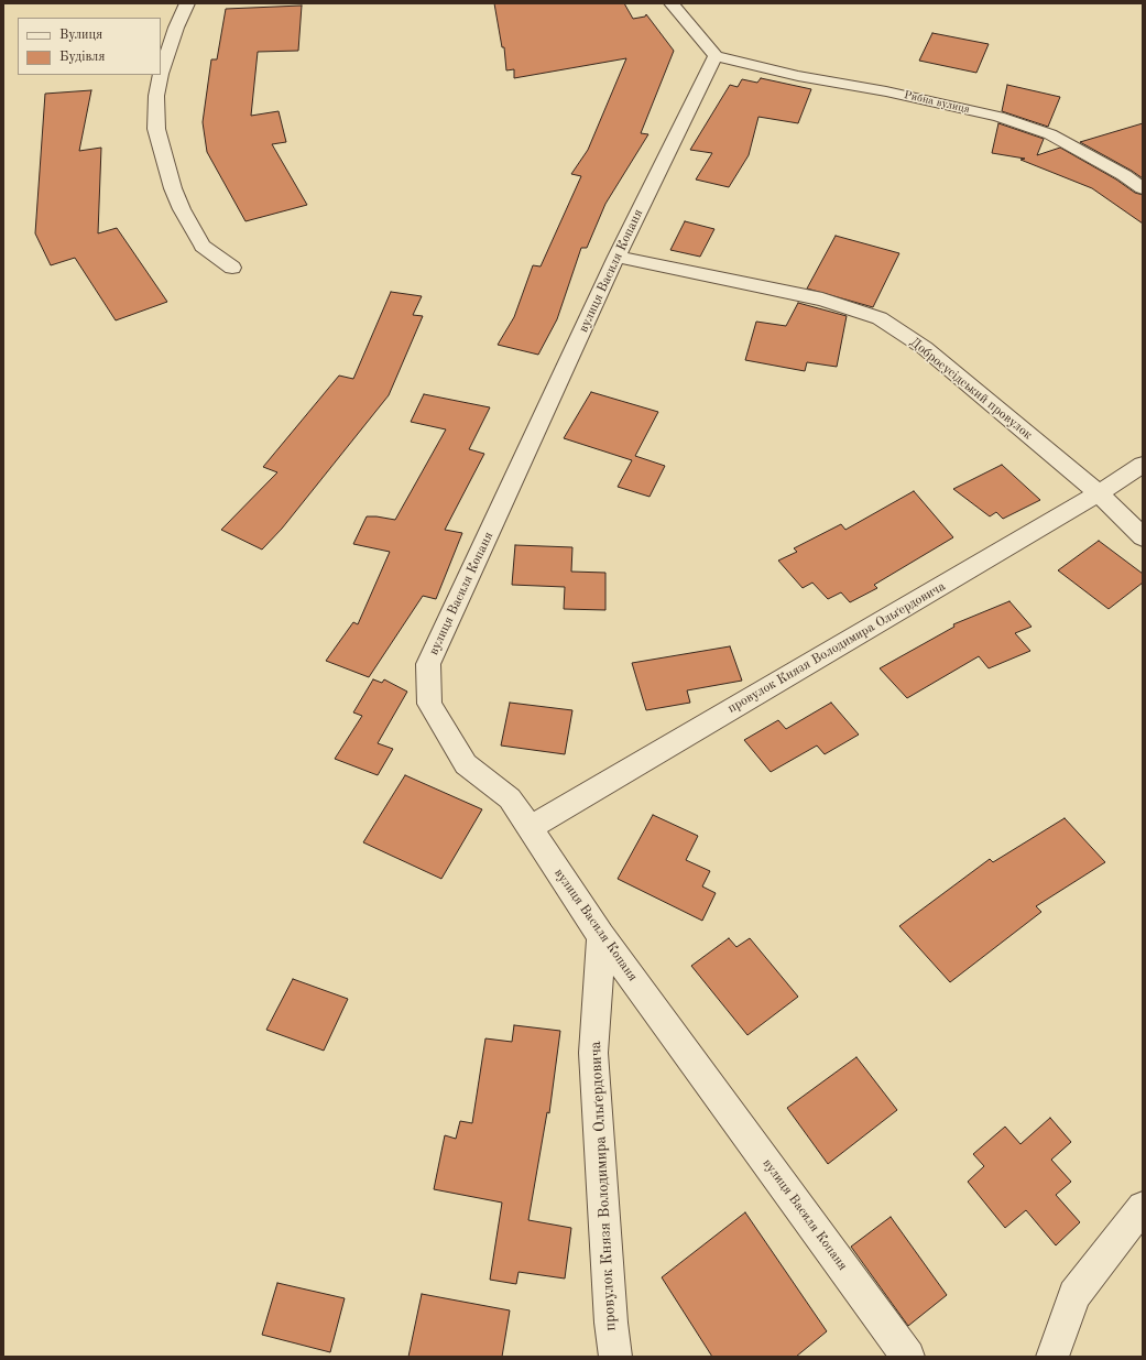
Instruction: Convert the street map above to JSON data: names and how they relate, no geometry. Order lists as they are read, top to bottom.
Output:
{
  "streets": {
    "street": [
      "Рибна вулиця",
      "вулиця Василя Копаня",
      "Добросусідський провулок",
      "провулок Князя Володимира Ольґердовича"
    ]
  },
  "crossings": [
    ["Рибна вулиця", "вулиця Василя Копаня"],
    ["вулиця Василя Копаня", "Добросусідський провулок"],
    ["вулиця Василя Копаня", "провулок Князя Володимира Ольґердовича"],
    ["Добросусідський провулок", "провулок Князя Володимира Ольґердовича"]
  ],
  "legend": ["Вулиця", "Будівля"]
}
